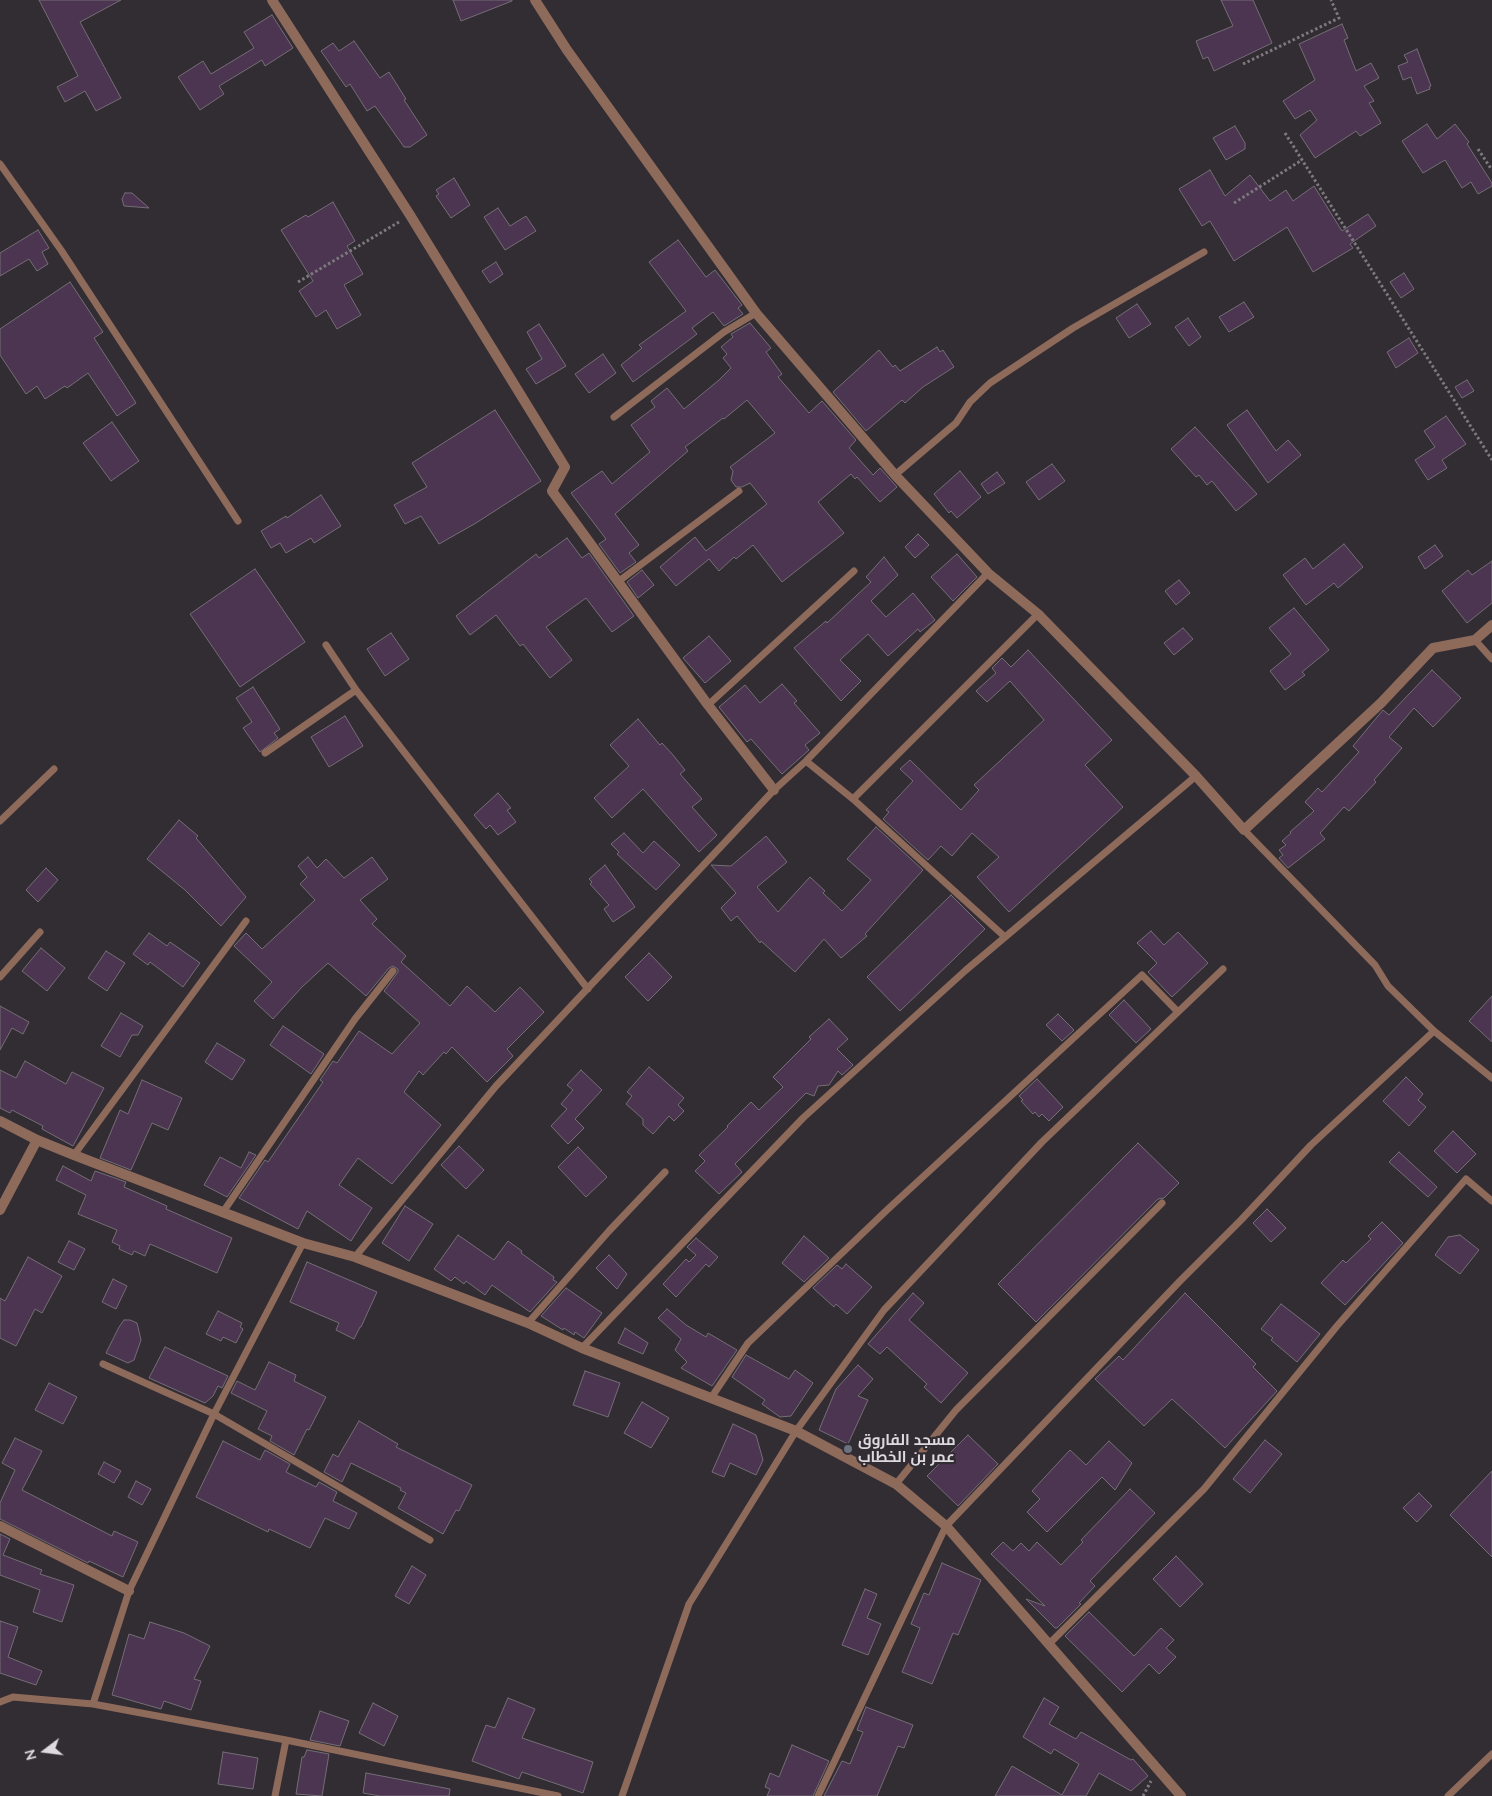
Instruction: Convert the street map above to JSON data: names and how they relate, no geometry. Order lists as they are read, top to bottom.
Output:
{
  "places": ["مسجد الفاروق عمر بن الخطاب"],
  "north": "left"
}
